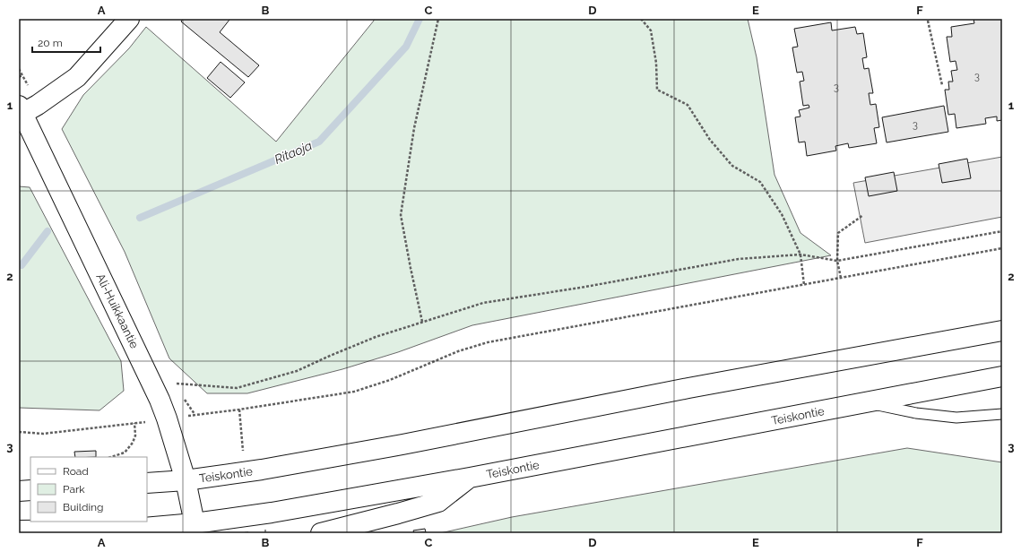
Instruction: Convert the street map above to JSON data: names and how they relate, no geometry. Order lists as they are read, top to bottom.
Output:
{
  "streets": {
    "main road": ["Ali-Huikkaantie", "Teiskontie"]
  },
  "crossings": [
    ["Ali-Huikkaantie", "Teiskontie"]
  ],
  "water": ["Ritaoja"],
  "house_numbers": ["3", "3", "3"],
  "legend": ["Road", "Park", "Building"],
  "scale_bar": "20 m",
  "grid": {
    "columns": [
      "A",
      "B",
      "C",
      "D",
      "E",
      "F"
    ],
    "rows": ["1", "2", "3"]
  }
}
